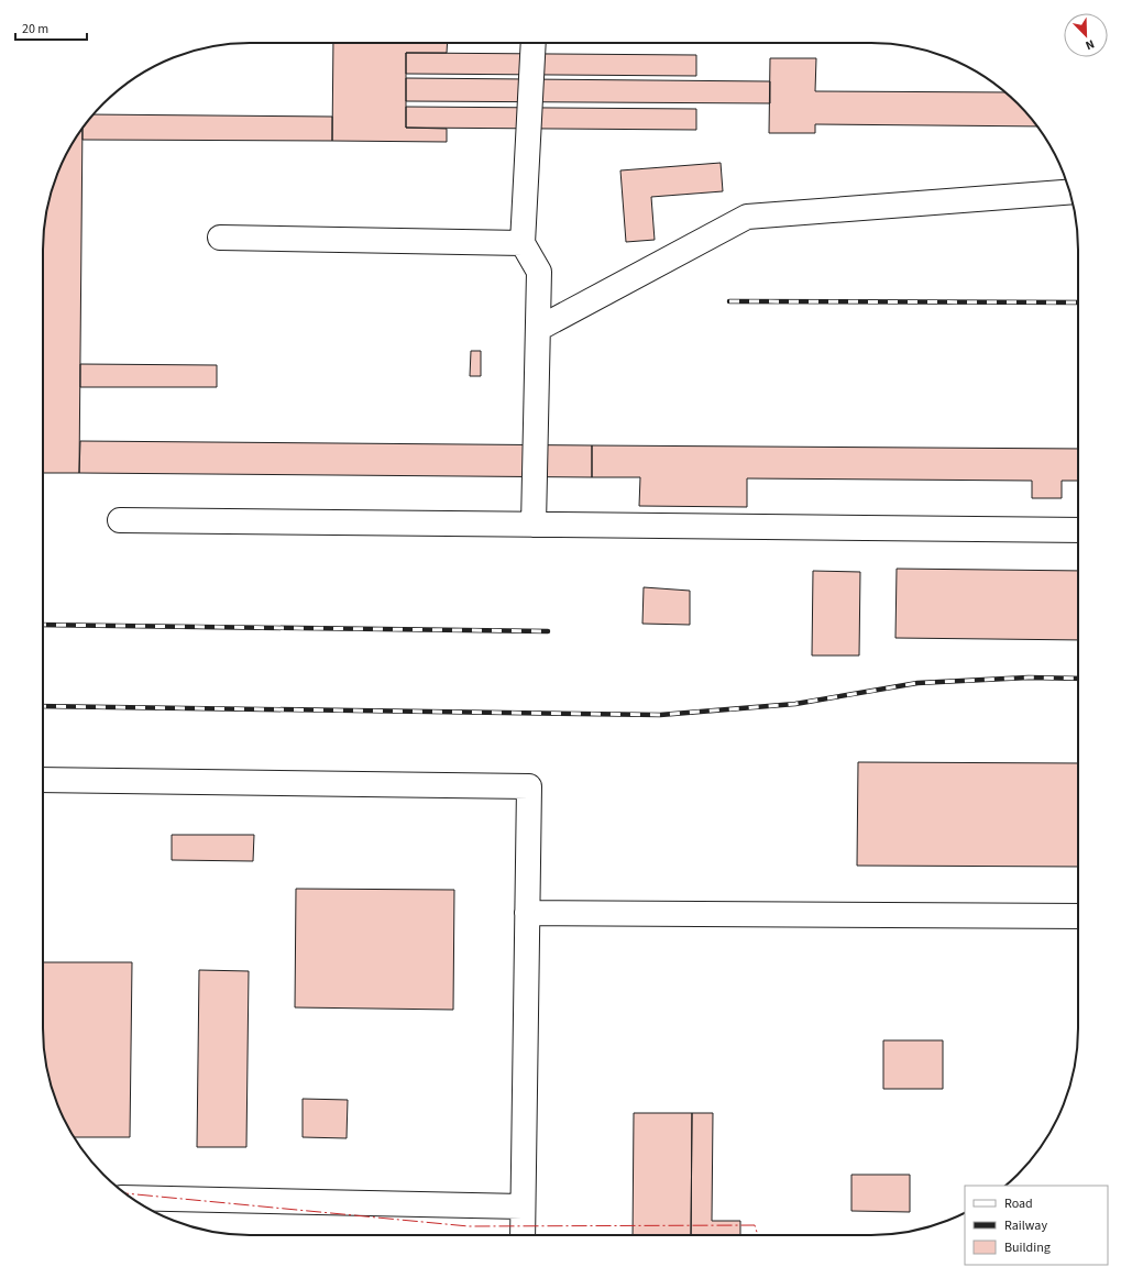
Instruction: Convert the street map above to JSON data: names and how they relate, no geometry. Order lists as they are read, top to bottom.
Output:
{
  "legend": ["Road", "Railway", "Building"],
  "scale_bar": "20 m",
  "north": "bottom right"
}
